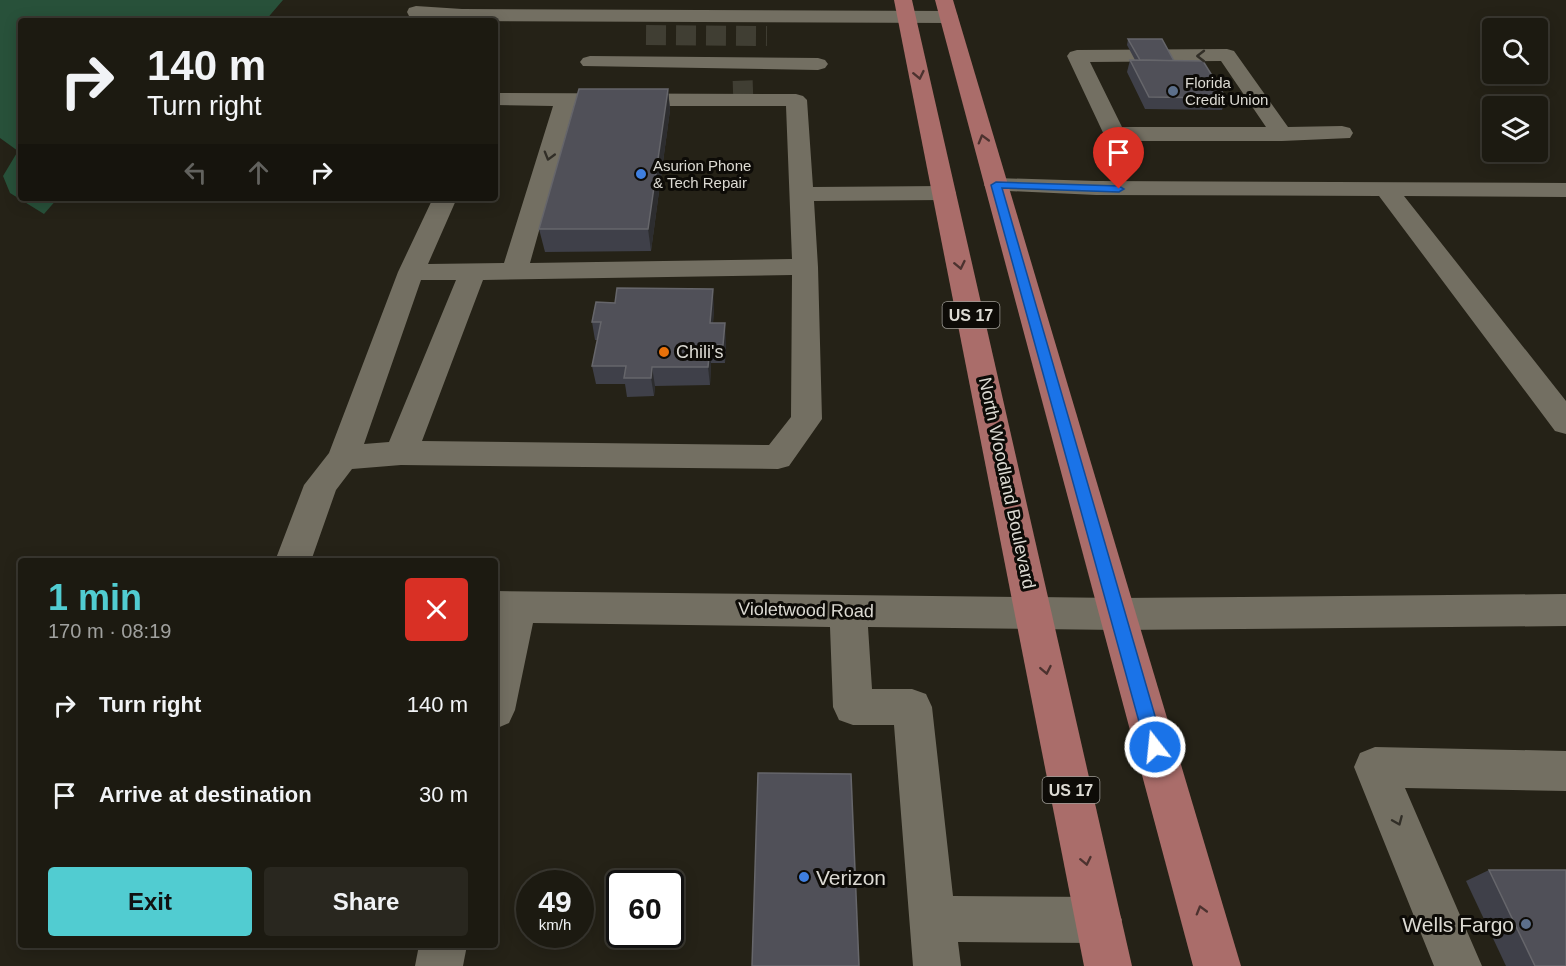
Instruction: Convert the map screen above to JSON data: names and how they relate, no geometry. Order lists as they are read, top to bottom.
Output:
{
  "streets": {
    "main road": ["US 17", "North Woodland Boulevard"],
    "street": ["Violetwood Road"]
  },
  "crossings": [
    ["North Woodland Boulevard", "Violetwood Road"]
  ],
  "places": [
    "Florida Credit Union",
    "Asurion Phone & Tech Repair",
    "Chili's",
    "Verizon",
    "Wells Fargo"
  ],
  "page": {
    "turn": ["140 m", "Turn right"],
    "heading": ["1 min", "170 m · 08:19"],
    "list": [
      {
        "name": "Turn right",
        "value": "140 m"
      },
      {
        "name": "Arrive at destination",
        "value": "30 m"
      }
    ],
    "buttons": ["Exit", "Share"],
    "speed": "49 km/h",
    "limit": "60"
  }
}
